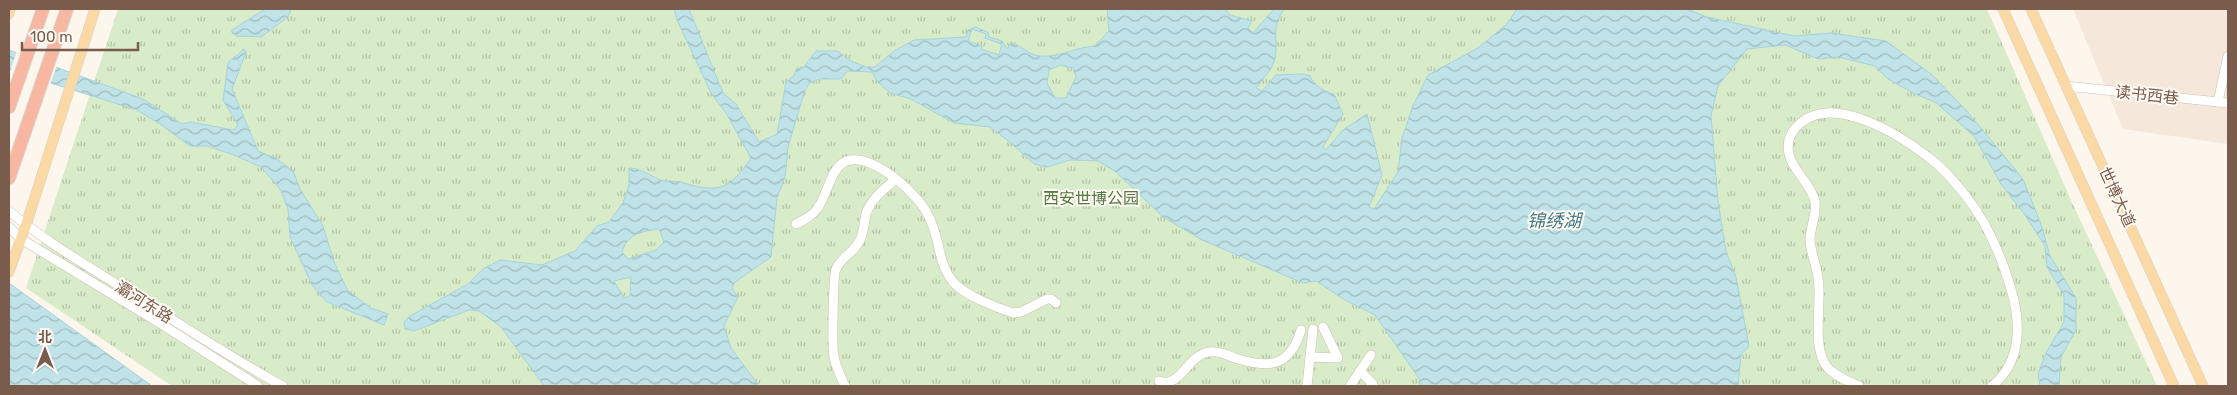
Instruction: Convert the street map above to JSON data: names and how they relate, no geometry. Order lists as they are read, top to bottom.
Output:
{
  "streets": {
    "main road": ["世博大道"],
    "street": ["读书西巷", "灞河东路"]
  },
  "crossings": [
    ["读书西巷", "世博大道"]
  ],
  "water": ["锦绣湖"],
  "parks": ["西安世博公园"],
  "scale_bar": "100 m",
  "north": "top"
}
